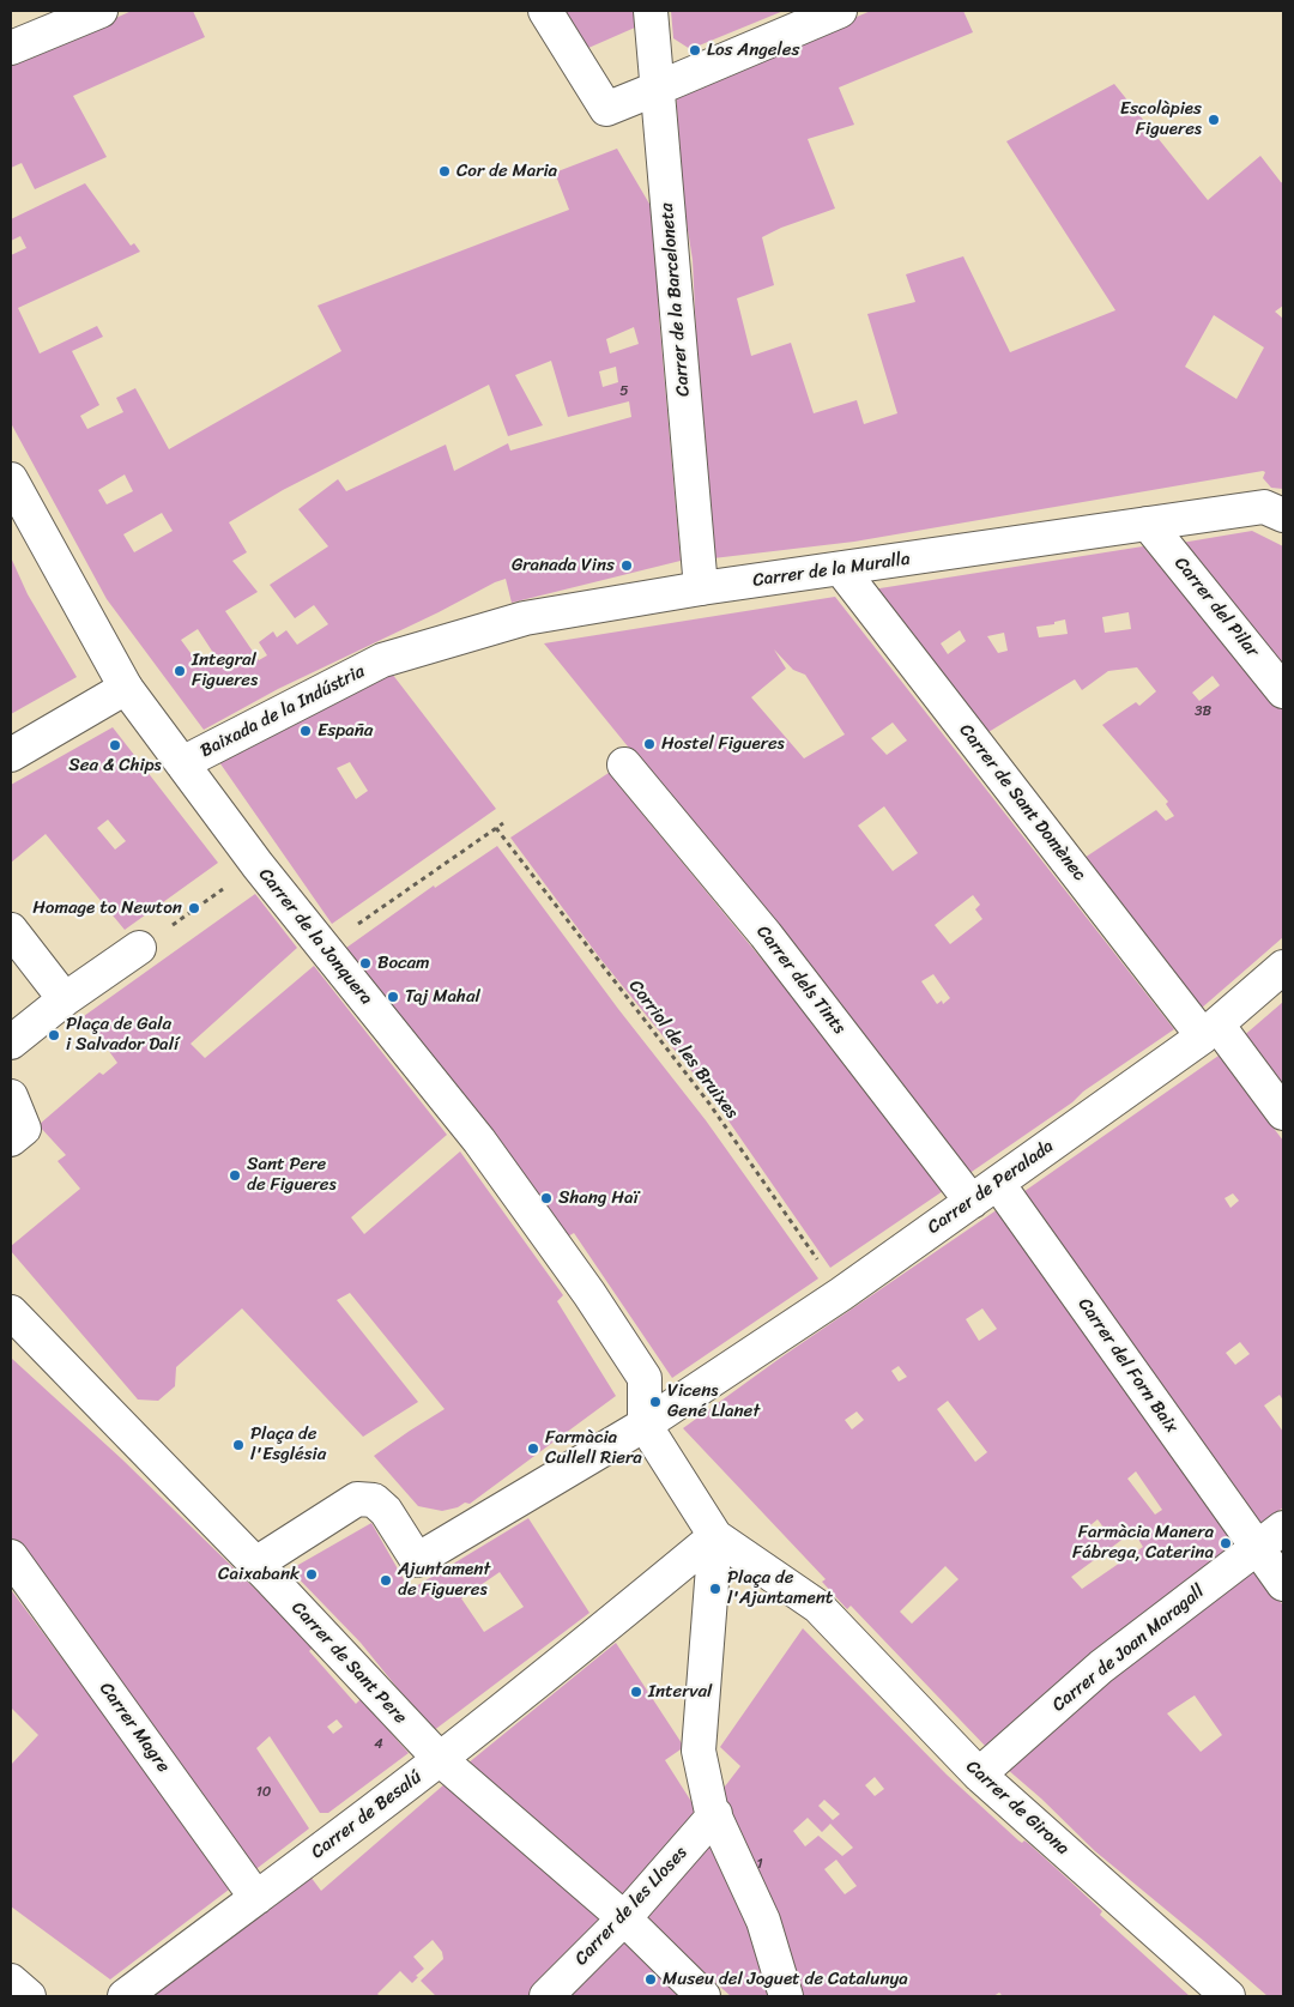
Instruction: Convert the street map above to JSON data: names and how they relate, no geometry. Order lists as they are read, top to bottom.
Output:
{
  "streets": {
    "street": [
      "Carrer de la Barceloneta",
      "Carrer de la Muralla",
      "Carrer del Pilar",
      "Baixada de la Indústria",
      "Carrer de Sant Domènec",
      "Carrer de la Jonquera",
      "Carrer dels Tints",
      "Carrer de Peralada",
      "Carrer del Forn Baix",
      "Carrer de Joan Maragall",
      "Carrer de Sant Pere",
      "Carrer Magre",
      "Carrer de Girona",
      "Carrer de Besalú",
      "Carrer de les Lloses"
    ],
    "path": ["Corriol de les Bruixes"]
  },
  "crossings": [
    ["Carrer de la Barceloneta", "Carrer de la Muralla"],
    ["Carrer de la Muralla", "Carrer del Pilar"],
    ["Carrer de la Muralla", "Baixada de la Indústria"],
    ["Carrer de la Muralla", "Carrer de Sant Domènec"],
    ["Baixada de la Indústria", "Carrer de la Jonquera"],
    ["Carrer de Sant Domènec", "Carrer de Peralada"],
    ["Carrer de la Jonquera", "Carrer de Peralada"],
    ["Carrer dels Tints", "Carrer de Peralada"],
    ["Carrer dels Tints", "Carrer del Forn Baix"],
    ["Corriol de les Bruixes", "Carrer de Peralada"],
    ["Carrer de Peralada", "Carrer del Forn Baix"],
    ["Carrer del Forn Baix", "Carrer de Joan Maragall"],
    ["Carrer de Joan Maragall", "Carrer de Girona"],
    ["Carrer de Sant Pere", "Carrer de Besalú"],
    ["Carrer de Sant Pere", "Carrer de les Lloses"],
    ["Carrer Magre", "Carrer de Besalú"],
    ["Carrer de Girona", "Carrer de Besalú"]
  ],
  "places": [
    "Los Angeles",
    "Escolàpies Figueres",
    "Cor de Maria",
    "Granada Vins",
    "Integral Figueres",
    "España",
    "Hostel Figueres",
    "Sea & Chips",
    "Homage to Newton",
    "Bocam",
    "Taj Mahal",
    "Plaça de Gala i Salvador Dalí",
    "Sant Pere de Figueres",
    "Shang Haï",
    "Vicens Gené Llanet",
    "Plaça de l'Església",
    "Farmàcia Cullell Riera",
    "Farmàcia Manera Fábrega, Caterina",
    "Caixabank",
    "Ajuntament de Figueres",
    "Plaça de l'Ajuntament",
    "Interval",
    "Museu del Joguet de Catalunya"
  ],
  "house_numbers": [
    "5",
    "3B",
    "4",
    "10",
    "1"
  ]
}
